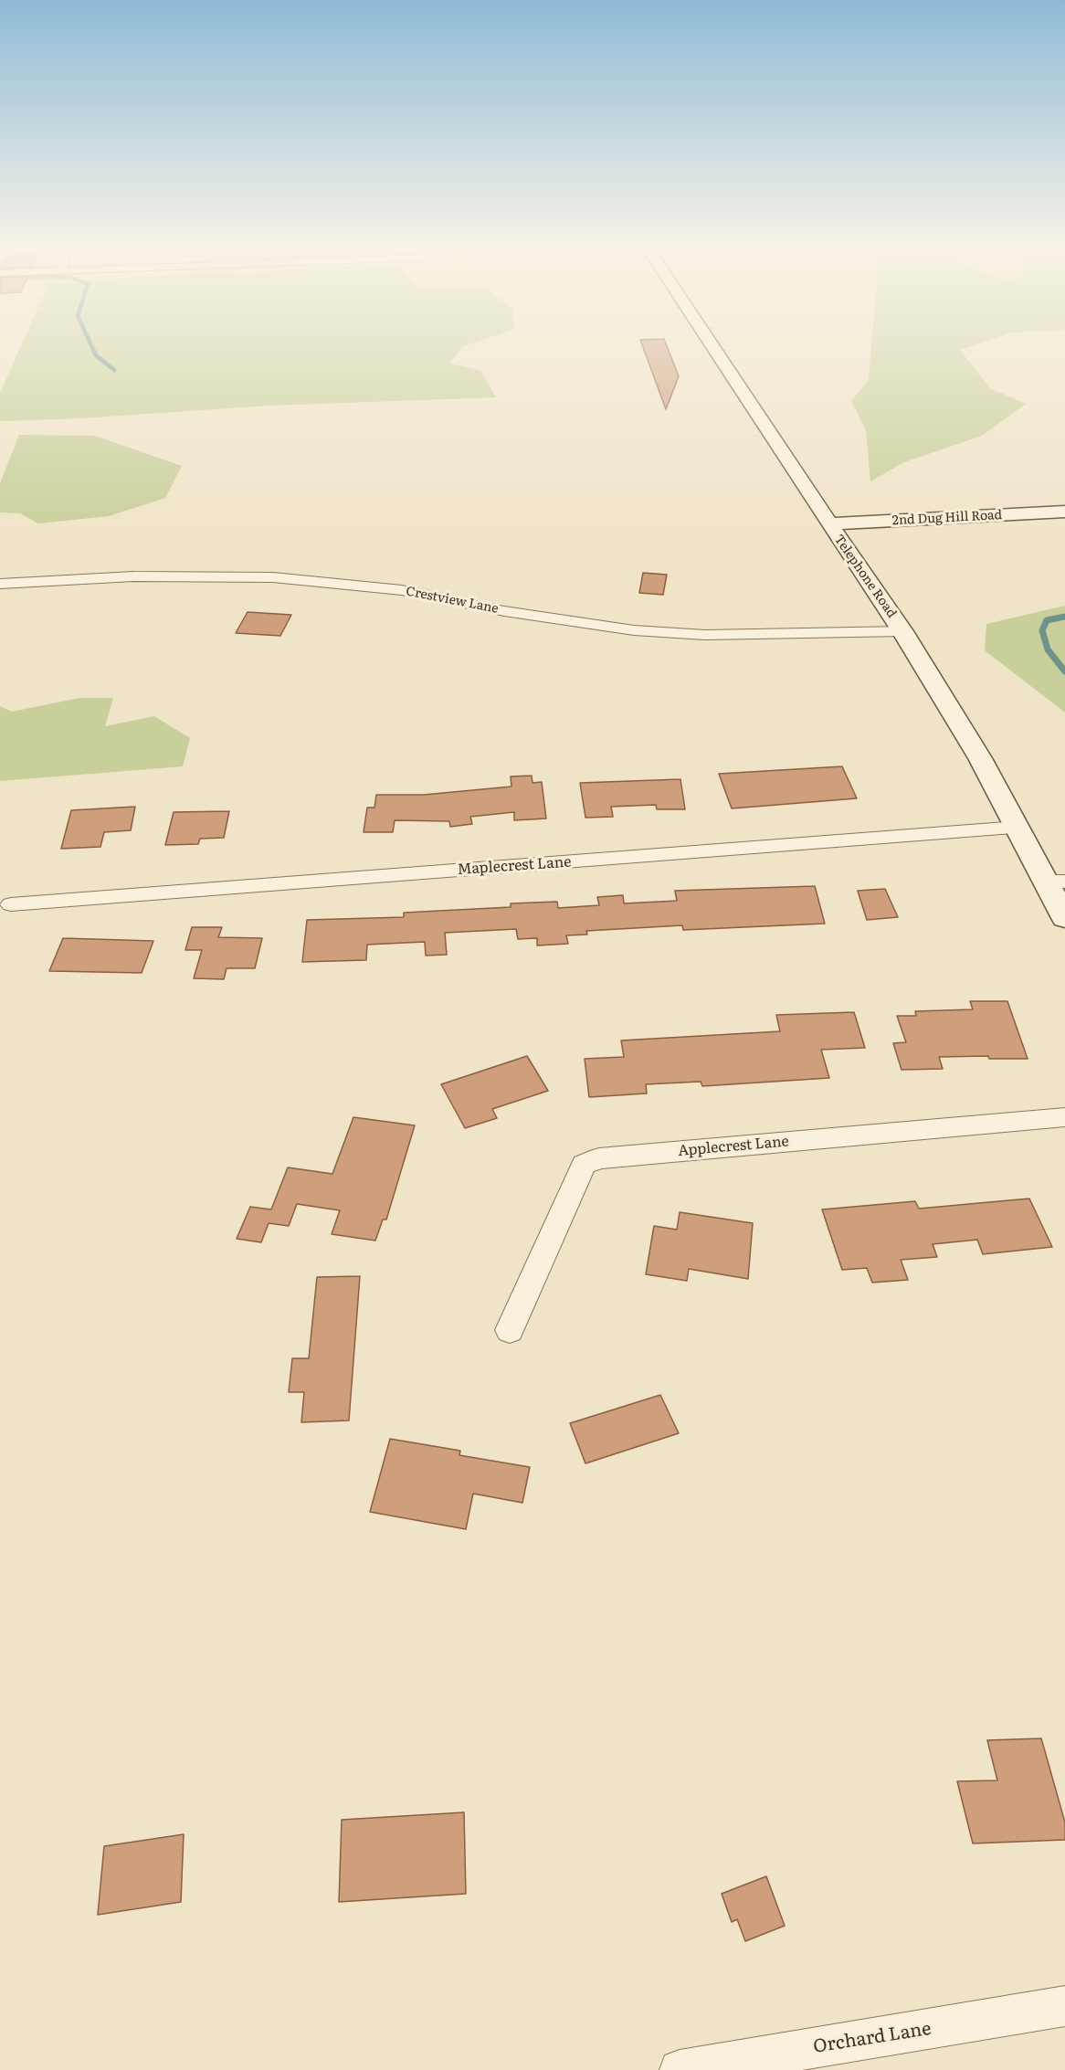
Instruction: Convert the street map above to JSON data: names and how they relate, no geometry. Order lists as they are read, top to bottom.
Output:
{
  "streets": {
    "street": [
      "2nd Dug Hill Road",
      "Telephone Road",
      "Crestview Lane",
      "Maplecrest Lane",
      "Applecrest Lane",
      "Orchard Lane"
    ]
  },
  "crossings": [
    ["2nd Dug Hill Road", "Telephone Road"],
    ["Telephone Road", "Crestview Lane"],
    ["Telephone Road", "Maplecrest Lane"]
  ]
}
